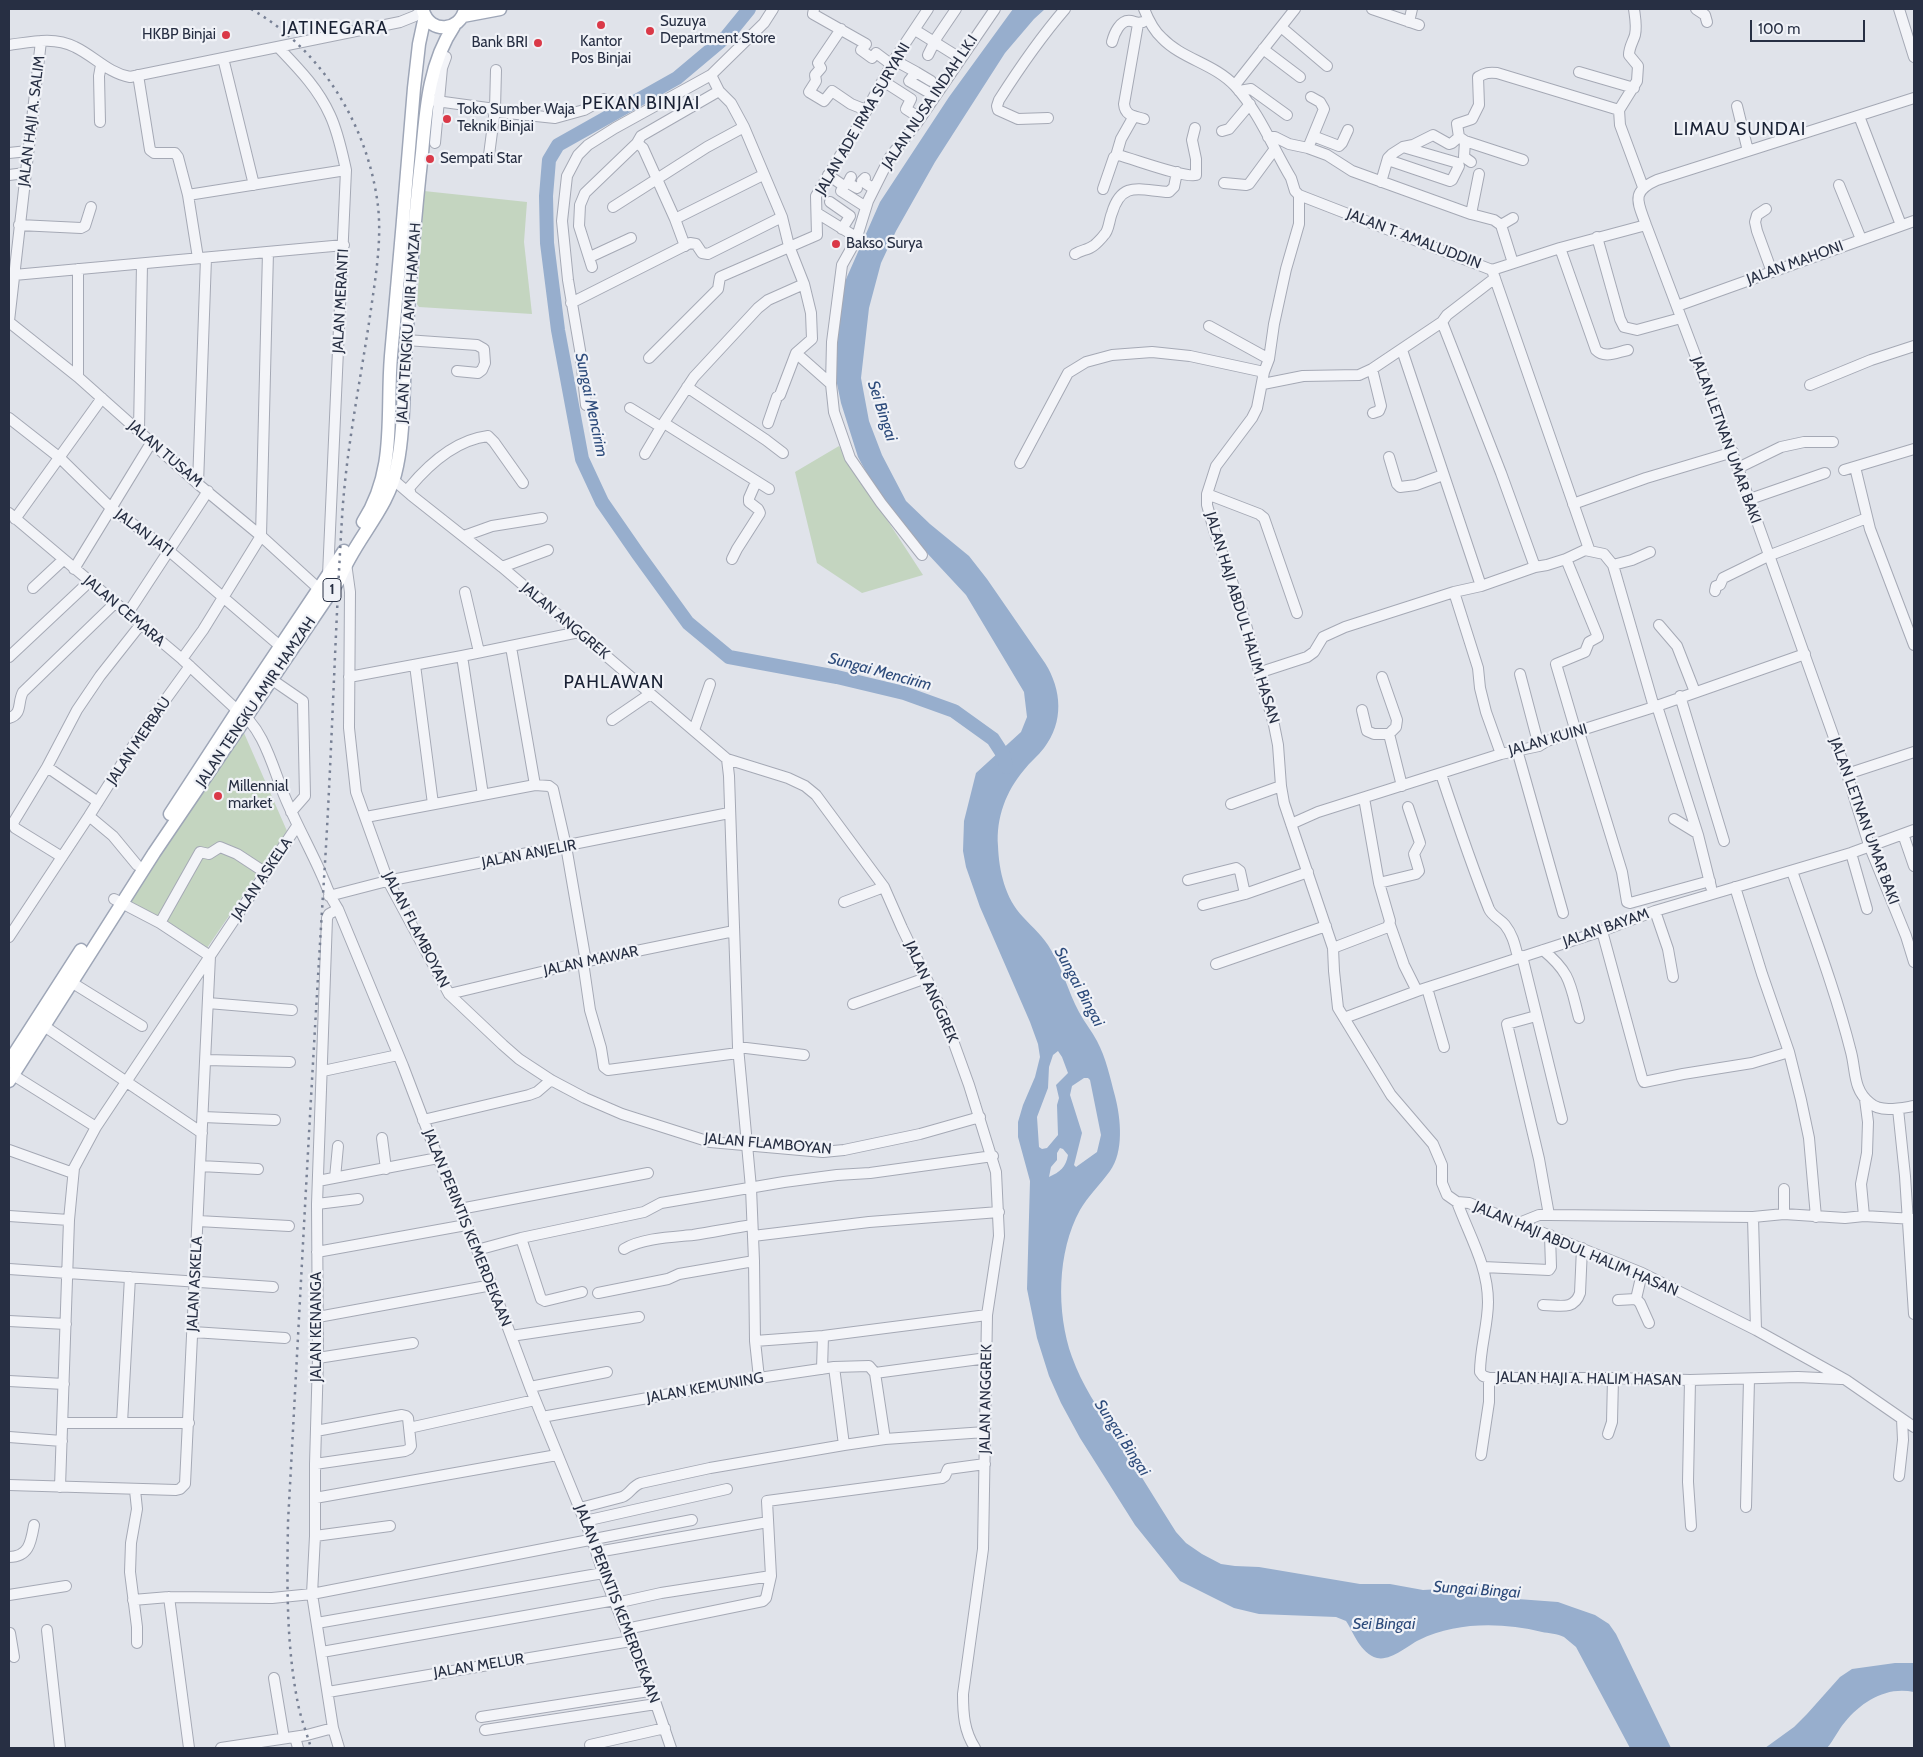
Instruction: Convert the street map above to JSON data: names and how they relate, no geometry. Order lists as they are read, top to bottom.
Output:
{
  "streets": {
    "main road": ["JALAN TENGKU AMIR HAMZAH", "1"],
    "street": [
      "JALAN NUSA INDAH LK.I",
      "JALAN ADE IRMA SURYANI",
      "JALAN HAJI A. SALIM",
      "JALAN T. AMALUDDIN",
      "JALAN MAHONI",
      "JALAN MERANTI",
      "JALAN LETNAN UMAR BAKI",
      "JALAN TUSAM",
      "JALAN JATI",
      "JALAN CEMARA",
      "JALAN HAJI ABDUL HALIM HASAN",
      "JALAN ANGGREK",
      "JALAN KUINI",
      "JALAN MERBAU",
      "JALAN ANJELIR",
      "JALAN ASKELA",
      "JALAN BAYAM",
      "JALAN FLAMBOYAN",
      "JALAN MAWAR",
      "JALAN PERINTIS KEMERDEKAAN",
      "JALAN KENANGA",
      "JALAN HAJI A. HALIM HASAN",
      "JALAN KEMUNING",
      "JALAN MELUR"
    ]
  },
  "crossings": [
    ["JALAN HAJI A. SALIM", "JALAN TUSAM"],
    ["JALAN T. AMALUDDIN", "JALAN LETNAN UMAR BAKI"],
    ["JALAN T. AMALUDDIN", "JALAN HAJI ABDUL HALIM HASAN"],
    ["JALAN MAHONI", "JALAN LETNAN UMAR BAKI"],
    ["JALAN MERANTI", "JALAN TENGKU AMIR HAMZAH"],
    ["JALAN TENGKU AMIR HAMZAH", "JALAN TUSAM"],
    ["JALAN TENGKU AMIR HAMZAH", "JALAN JATI"],
    ["JALAN TENGKU AMIR HAMZAH", "1"],
    ["JALAN TENGKU AMIR HAMZAH", "JALAN CEMARA"],
    ["JALAN TENGKU AMIR HAMZAH", "JALAN ANGGREK"],
    ["JALAN TENGKU AMIR HAMZAH", "JALAN FLAMBOYAN"],
    ["JALAN TENGKU AMIR HAMZAH", "JALAN PERINTIS KEMERDEKAAN"],
    ["JALAN LETNAN UMAR BAKI", "JALAN KUINI"],
    ["JALAN LETNAN UMAR BAKI", "JALAN BAYAM"],
    ["JALAN CEMARA", "JALAN MERBAU"],
    ["JALAN CEMARA", "JALAN PERINTIS KEMERDEKAAN"],
    ["JALAN HAJI ABDUL HALIM HASAN", "JALAN KUINI"],
    ["JALAN HAJI ABDUL HALIM HASAN", "JALAN BAYAM"],
    ["JALAN HAJI ABDUL HALIM HASAN", "JALAN HAJI A. HALIM HASAN"],
    ["JALAN ANGGREK", "JALAN FLAMBOYAN"],
    ["JALAN ANGGREK", "JALAN KEMUNING"],
    ["JALAN ANJELIR", "JALAN FLAMBOYAN"],
    ["JALAN ANJELIR", "JALAN PERINTIS KEMERDEKAAN"],
    ["JALAN ASKELA", "JALAN PERINTIS KEMERDEKAAN"],
    ["JALAN FLAMBOYAN", "JALAN MAWAR"],
    ["JALAN PERINTIS KEMERDEKAAN", "JALAN KENANGA"],
    ["JALAN PERINTIS KEMERDEKAAN", "JALAN KEMUNING"],
    ["JALAN PERINTIS KEMERDEKAAN", "JALAN MELUR"],
    ["JALAN KENANGA", "JALAN MELUR"]
  ],
  "districts": [
    "JATINEGARA",
    "PEKAN BINJAI",
    "LIMAU SUNDAI",
    "PAHLAWAN"
  ],
  "water": ["Sungai Mencirim", "Sei Bingai", "Sungai Bingai"],
  "places": [
    "Kantor Pos Binjai",
    "Suzuya Department Store",
    "HKBP Binjai",
    "Bank BRI",
    "Toko Sumber Waja Teknik Binjai",
    "Sempati Star",
    "Bakso Surya",
    "Millennial market"
  ],
  "scale_bar": "100 m"
}
